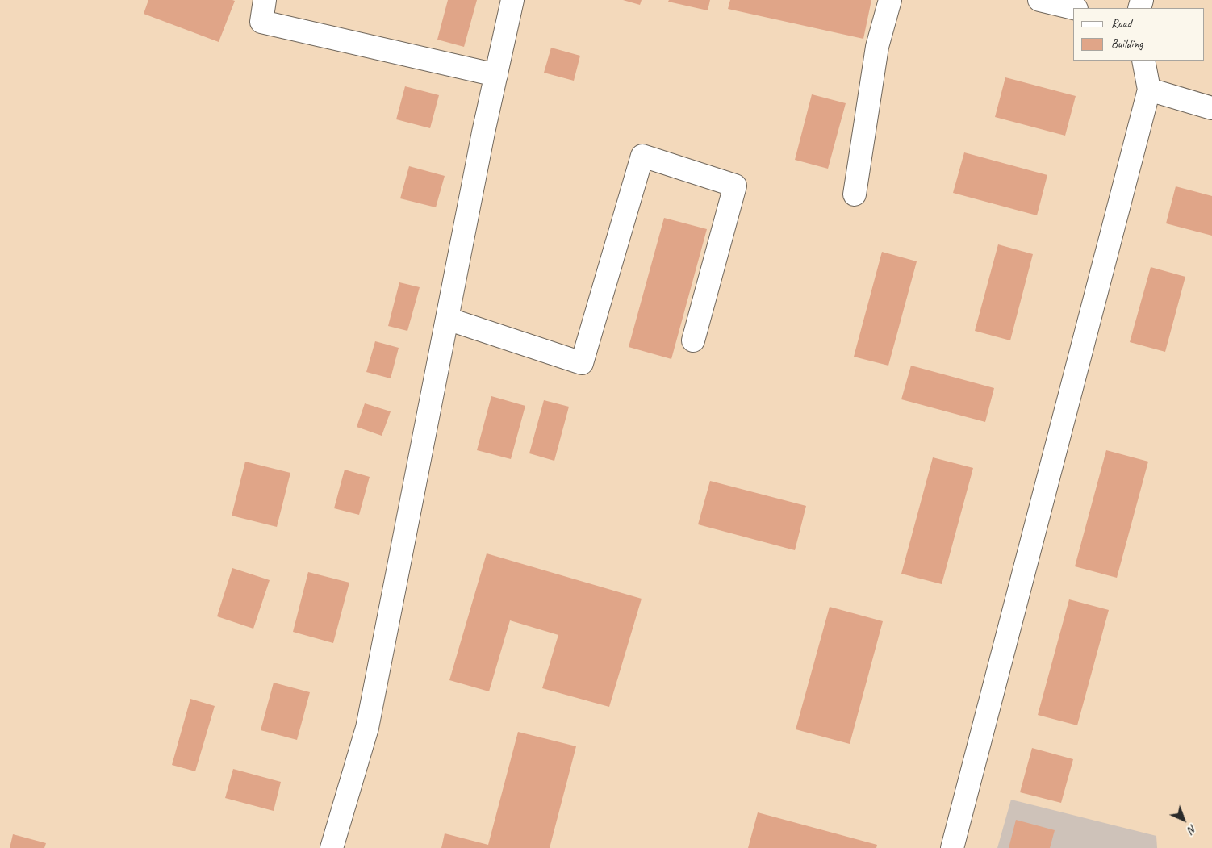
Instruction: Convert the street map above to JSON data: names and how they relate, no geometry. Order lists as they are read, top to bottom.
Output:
{
  "legend": ["Road", "Building"],
  "north": "bottom right"
}
